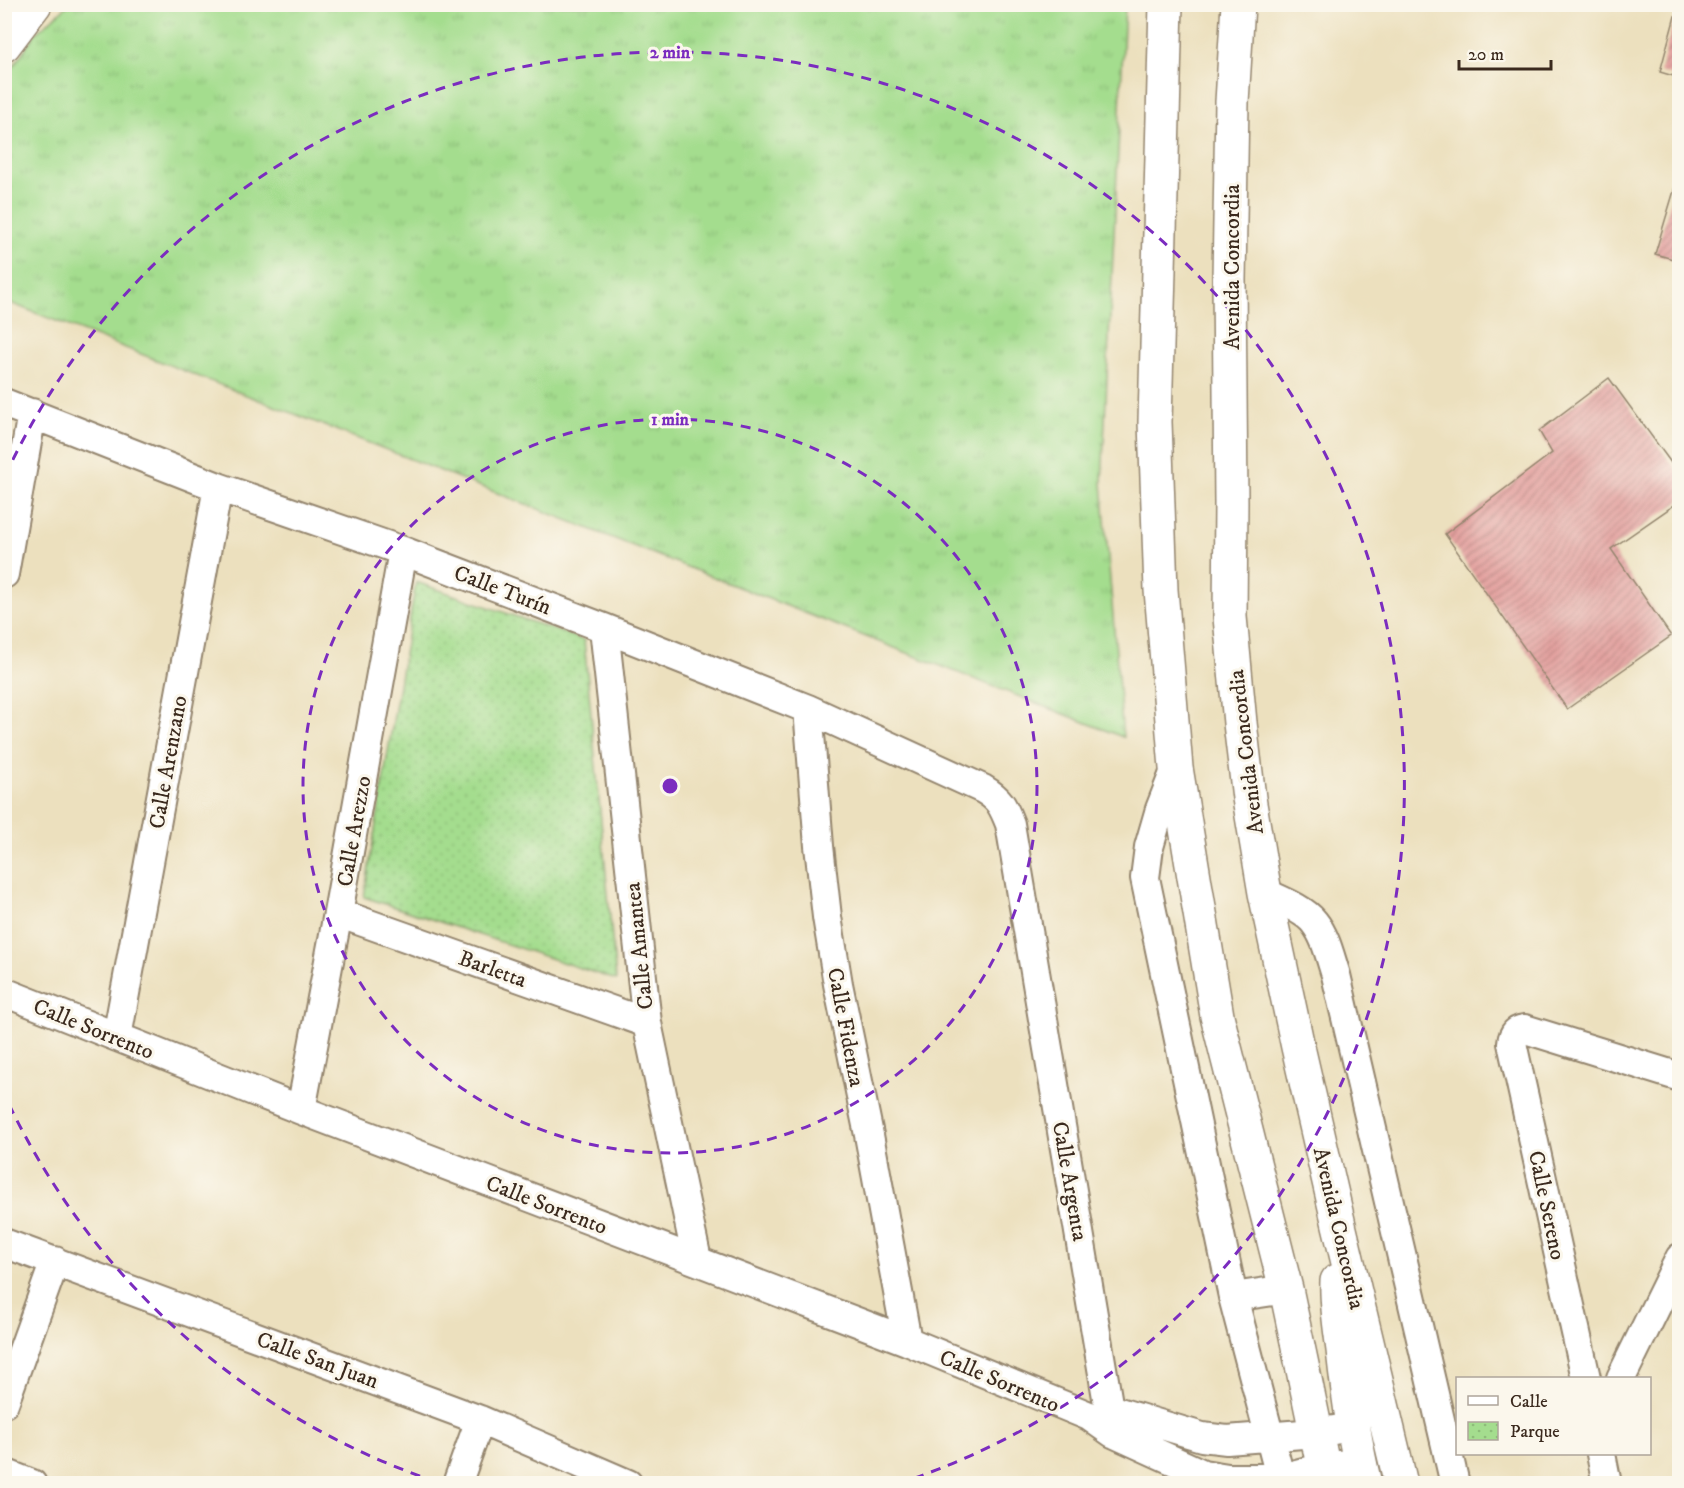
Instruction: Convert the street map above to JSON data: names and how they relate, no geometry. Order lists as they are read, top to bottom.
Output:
{
  "streets": {
    "main road": ["Avenida Concordia"],
    "street": [
      "Calle Turín",
      "Calle Arenzano",
      "Calle Arezzo",
      "Calle Amantea",
      "Barletta",
      "Calle Fidenza",
      "Calle Sorrento",
      "Calle Argenta",
      "Calle Sereno",
      "Calle San Juan"
    ]
  },
  "crossings": [
    ["Calle Turín", "Calle Arenzano"],
    ["Calle Turín", "Calle Arezzo"],
    ["Calle Turín", "Calle Amantea"],
    ["Calle Turín", "Calle Fidenza"],
    ["Calle Turín", "Calle Argenta"],
    ["Calle Arenzano", "Calle Sorrento"],
    ["Calle Arezzo", "Barletta"],
    ["Calle Arezzo", "Calle Sorrento"],
    ["Calle Amantea", "Barletta"],
    ["Calle Amantea", "Calle Sorrento"],
    ["Calle Fidenza", "Calle Sorrento"],
    ["Calle Sorrento", "Calle Argenta"]
  ],
  "legend": ["Calle", "Parque"],
  "scale_bar": "20 m",
  "rings": ["2 min", "1 min"]
}
